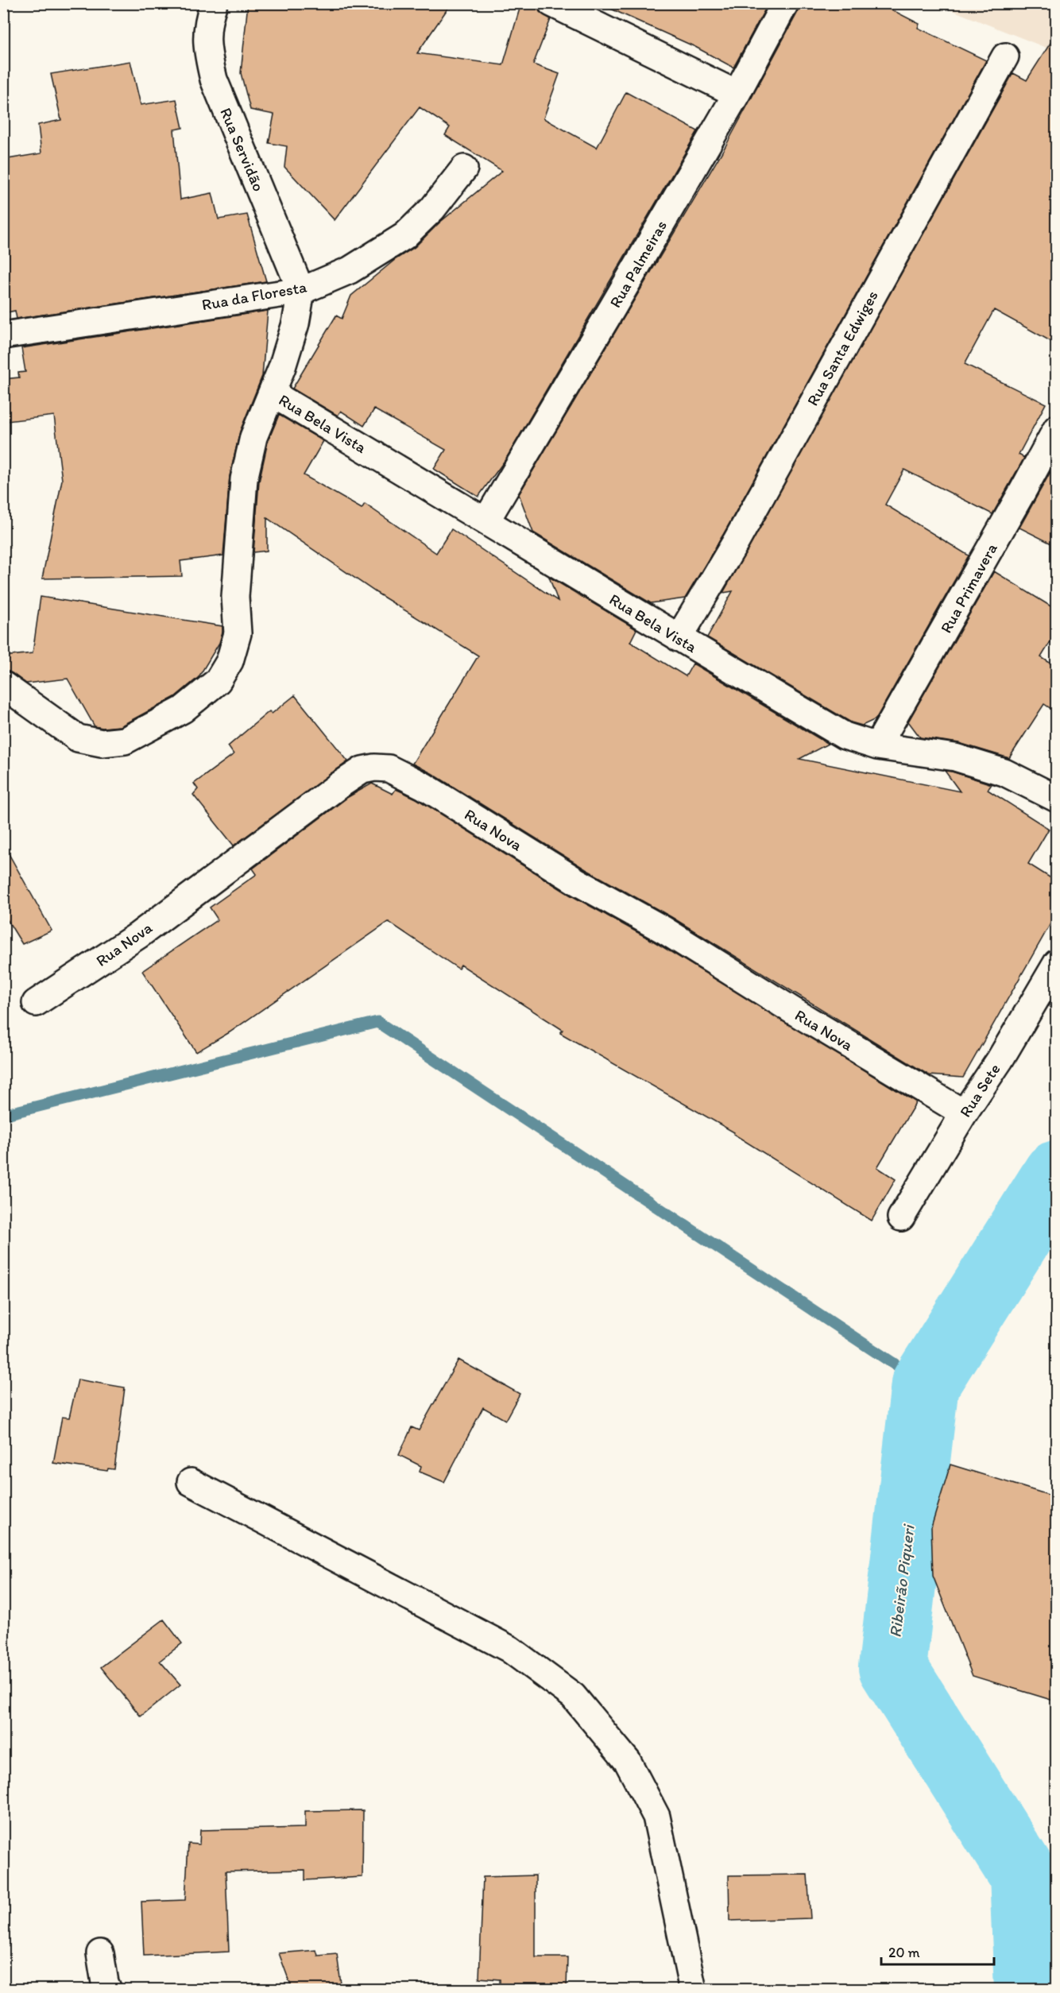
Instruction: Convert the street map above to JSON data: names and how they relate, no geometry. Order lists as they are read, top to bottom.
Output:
{
  "streets": {
    "street": [
      "Rua Servidão",
      "Rua Palmeiras",
      "Rua da Floresta",
      "Rua Santa Edwiges",
      "Rua Bela Vista",
      "Rua Primavera",
      "Rua Nova",
      "Rua Sete"
    ]
  },
  "crossings": [
    ["Rua Servidão", "Rua da Floresta"],
    ["Rua Palmeiras", "Rua Bela Vista"],
    ["Rua Santa Edwiges", "Rua Bela Vista"],
    ["Rua Bela Vista", "Rua Primavera"],
    ["Rua Nova", "Rua Sete"]
  ],
  "water": ["Ribeirão Piqueri"],
  "scale_bar": "20 m"
}
